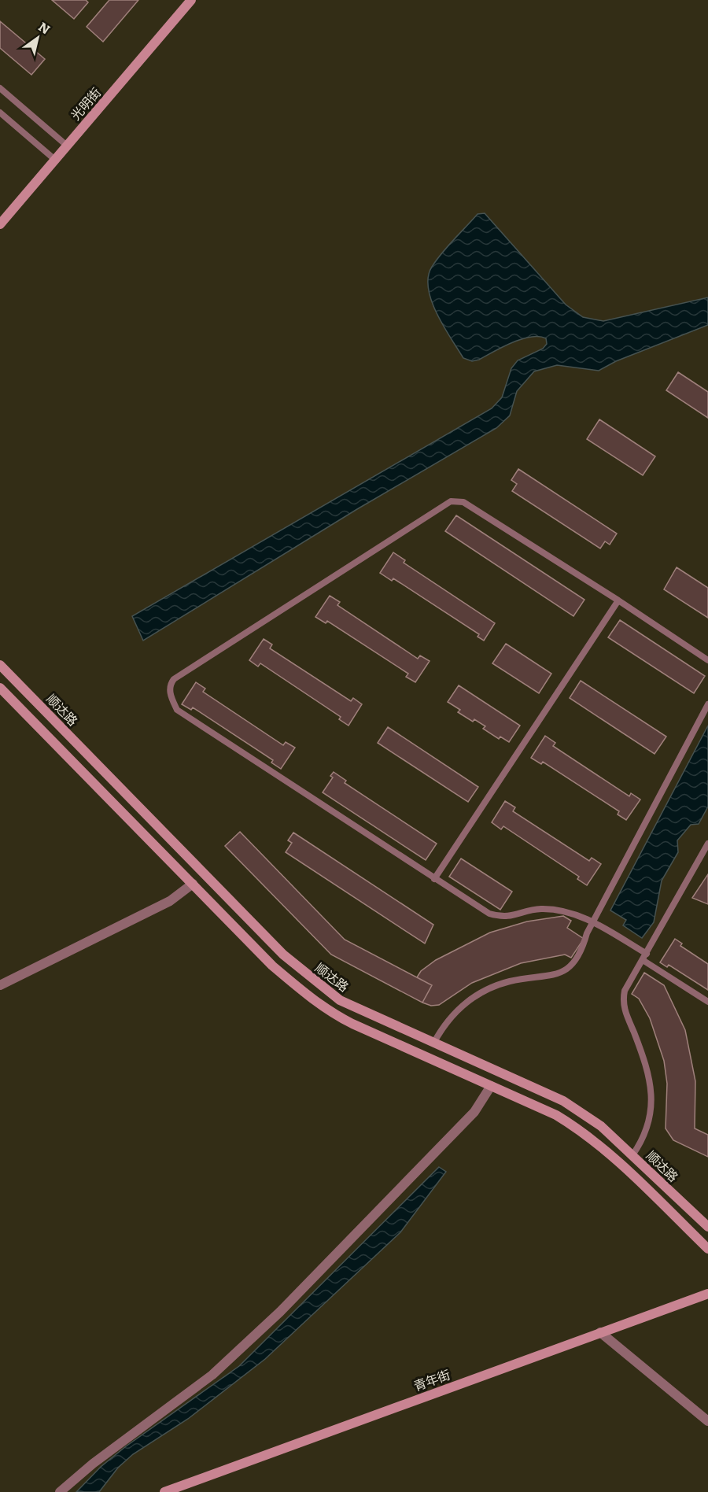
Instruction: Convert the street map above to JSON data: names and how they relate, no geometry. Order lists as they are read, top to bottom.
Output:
{
  "streets": {
    "main road": ["光明街", "顺达路", "青年街"]
  },
  "north": "top right"
}
